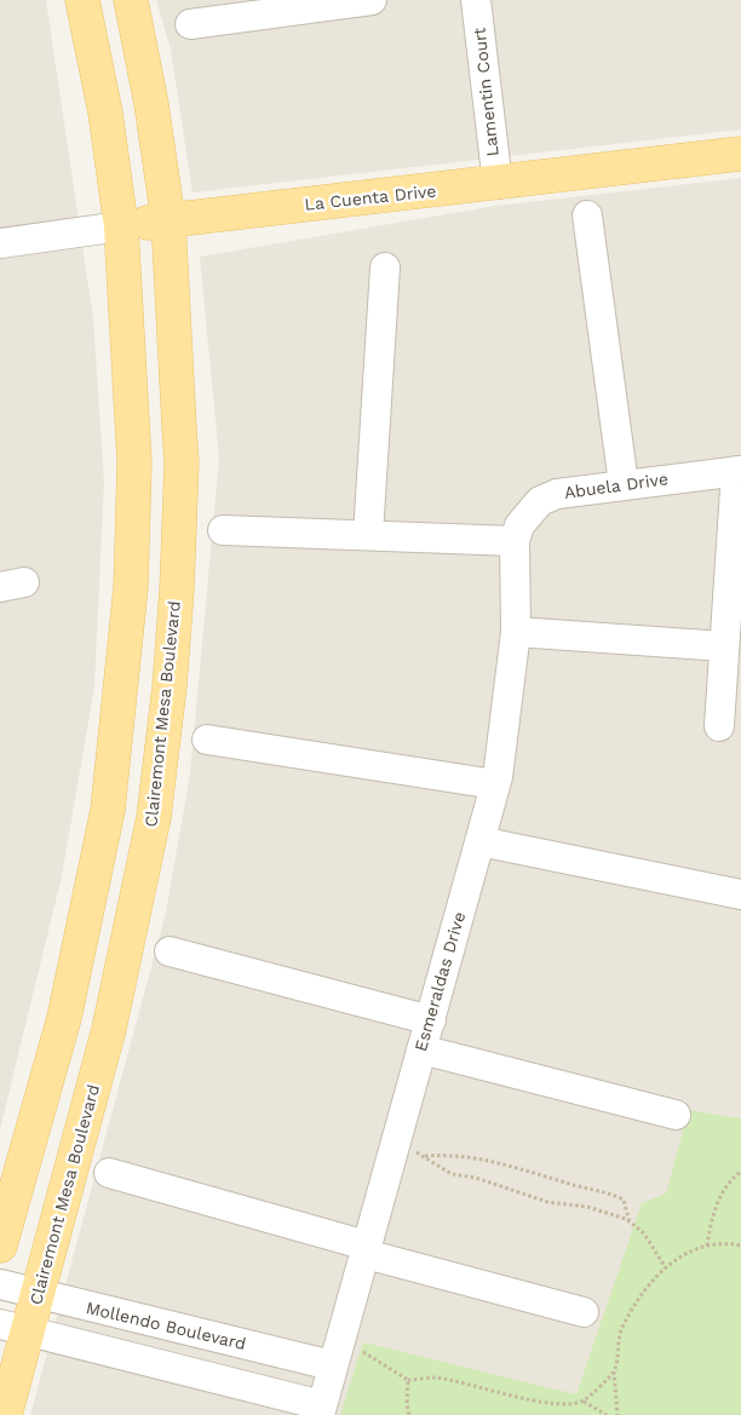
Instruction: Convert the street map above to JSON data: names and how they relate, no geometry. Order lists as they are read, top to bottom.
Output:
{
  "streets": {
    "main road": ["La Cuenta Drive", "Clairemont Mesa Boulevard"],
    "street": [
      "Lamentin Court",
      "Abuela Drive",
      "Esmeraldas Drive",
      "Mollendo Boulevard"
    ]
  },
  "crossings": [
    ["Lamentin Court", "La Cuenta Drive"],
    ["La Cuenta Drive", "Clairemont Mesa Boulevard"],
    ["Abuela Drive", "Esmeraldas Drive"],
    ["Clairemont Mesa Boulevard", "Mollendo Boulevard"],
    ["Esmeraldas Drive", "Mollendo Boulevard"]
  ]
}
